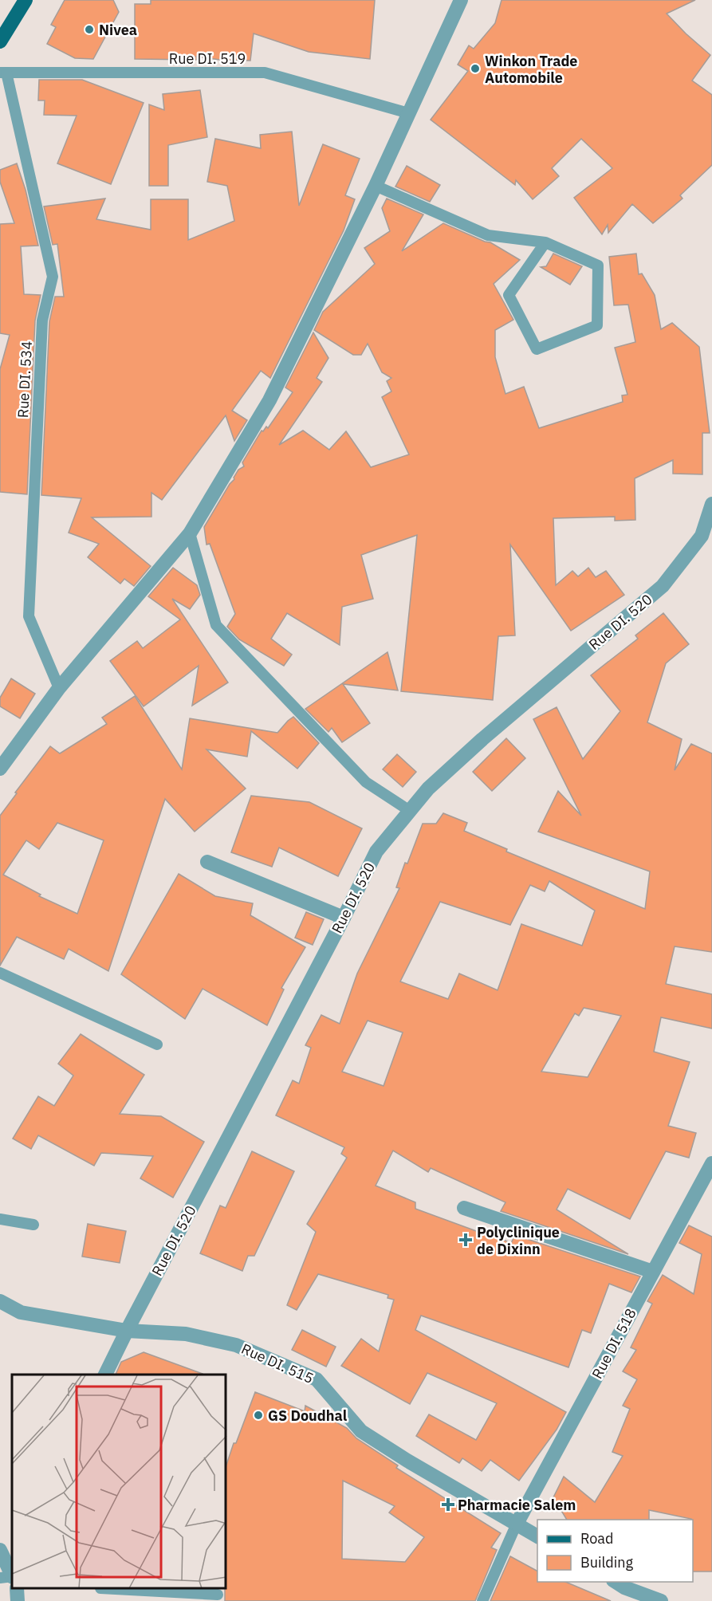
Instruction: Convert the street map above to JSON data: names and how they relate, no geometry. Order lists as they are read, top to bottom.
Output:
{
  "streets": {
    "street": ["Rue DI. 520", "Rue DI. 518", "Rue DI. 515"],
    "lane": ["Rue DI. 519", "Rue DI. 534"]
  },
  "crossings": [
    ["Rue DI. 519", "Rue DI. 534"],
    ["Rue DI. 520", "Rue DI. 515"],
    ["Rue DI. 518", "Rue DI. 515"]
  ],
  "places": {
    "other": ["Nivea", "Winkon Trade Automobile", "GS Doudhal"],
    "health": ["Polyclinique de Dixinn", "Pharmacie Salem"]
  },
  "legend": ["Road", "Building"]
}
